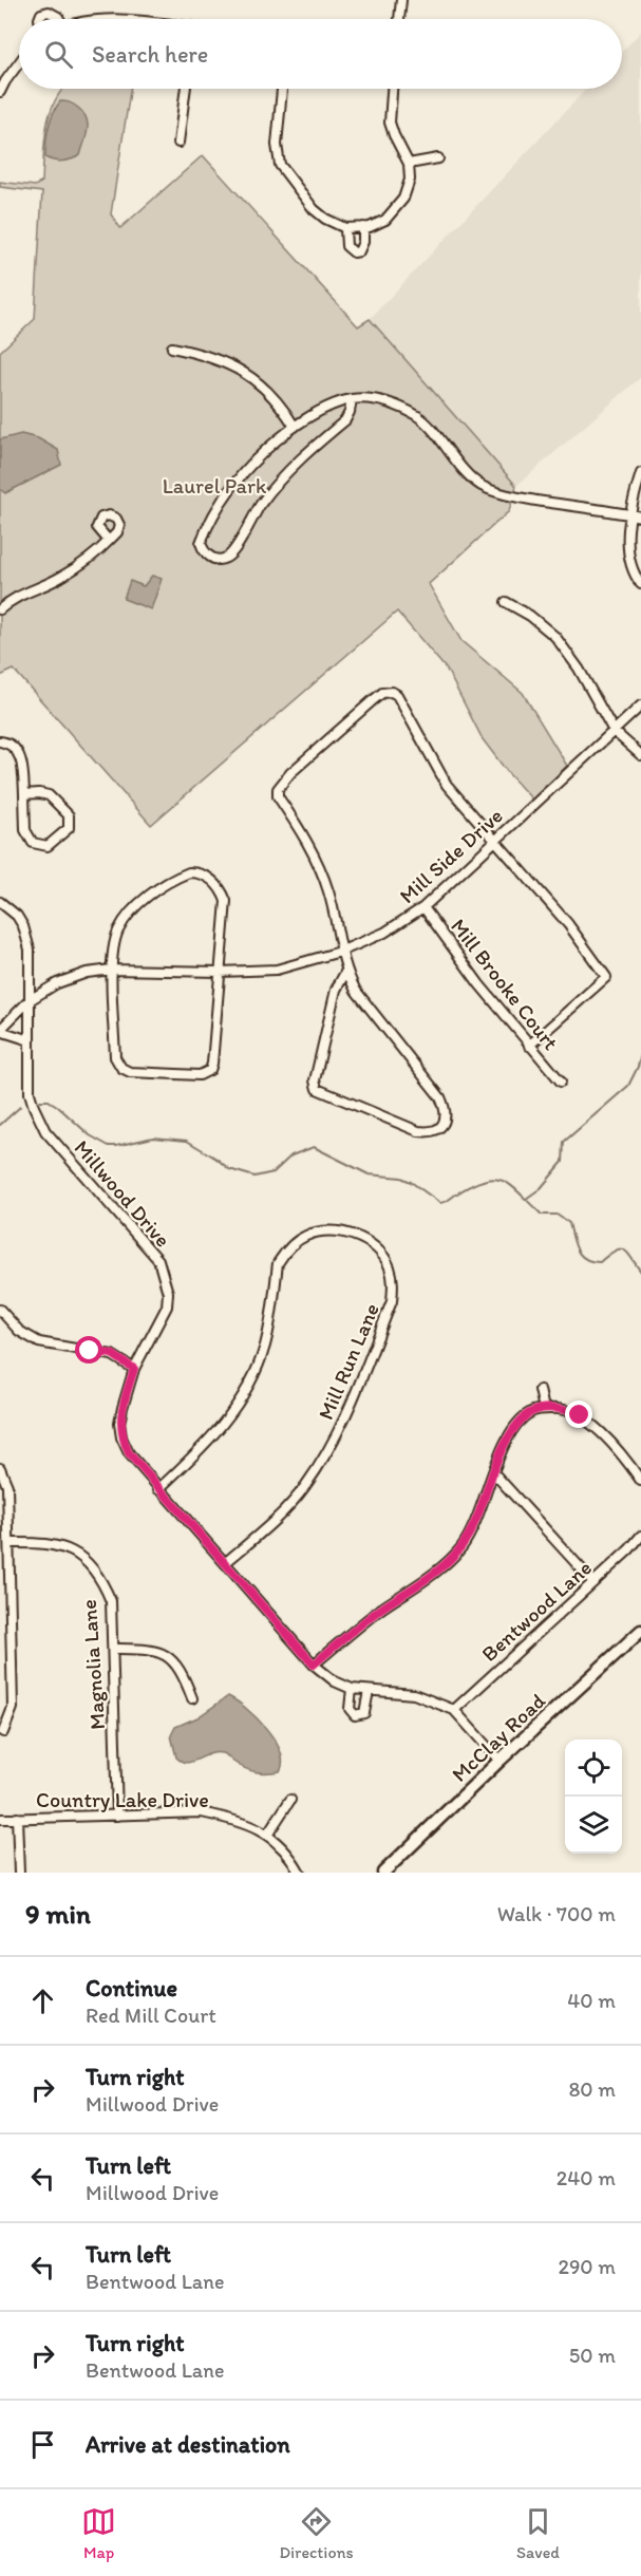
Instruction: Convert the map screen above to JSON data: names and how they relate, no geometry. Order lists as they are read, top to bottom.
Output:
{
  "streets": {
    "main road": ["McClay Road"],
    "street": [
      "Mill Side Drive",
      "Mill Brooke Court",
      "Millwood Drive",
      "Mill Run Lane",
      "Bentwood Lane",
      "Magnolia Lane",
      "Country Lake Drive"
    ]
  },
  "crossings": [
    ["Mill Side Drive", "Mill Brooke Court"],
    ["Mill Side Drive", "Millwood Drive"],
    ["Millwood Drive", "Mill Run Lane"],
    ["Millwood Drive", "Bentwood Lane"],
    ["Millwood Drive", "McClay Road"],
    ["Magnolia Lane", "Country Lake Drive"]
  ],
  "parks": ["Laurel Park"],
  "page": {
    "search": "Search here",
    "heading": ["9 min", "Walk · 700 m"],
    "list": [
      ["Continue", "Red Mill Court", "40 m"],
      ["Turn right", "Millwood Drive", "80 m"],
      ["Turn left", "Millwood Drive", "240 m"],
      ["Turn left", "Bentwood Lane", "290 m"],
      ["Turn right", "Bentwood Lane", "50 m"],
      "Arrive at destination"
    ],
    "nav": ["Map", "Directions", "Saved"]
  }
}
